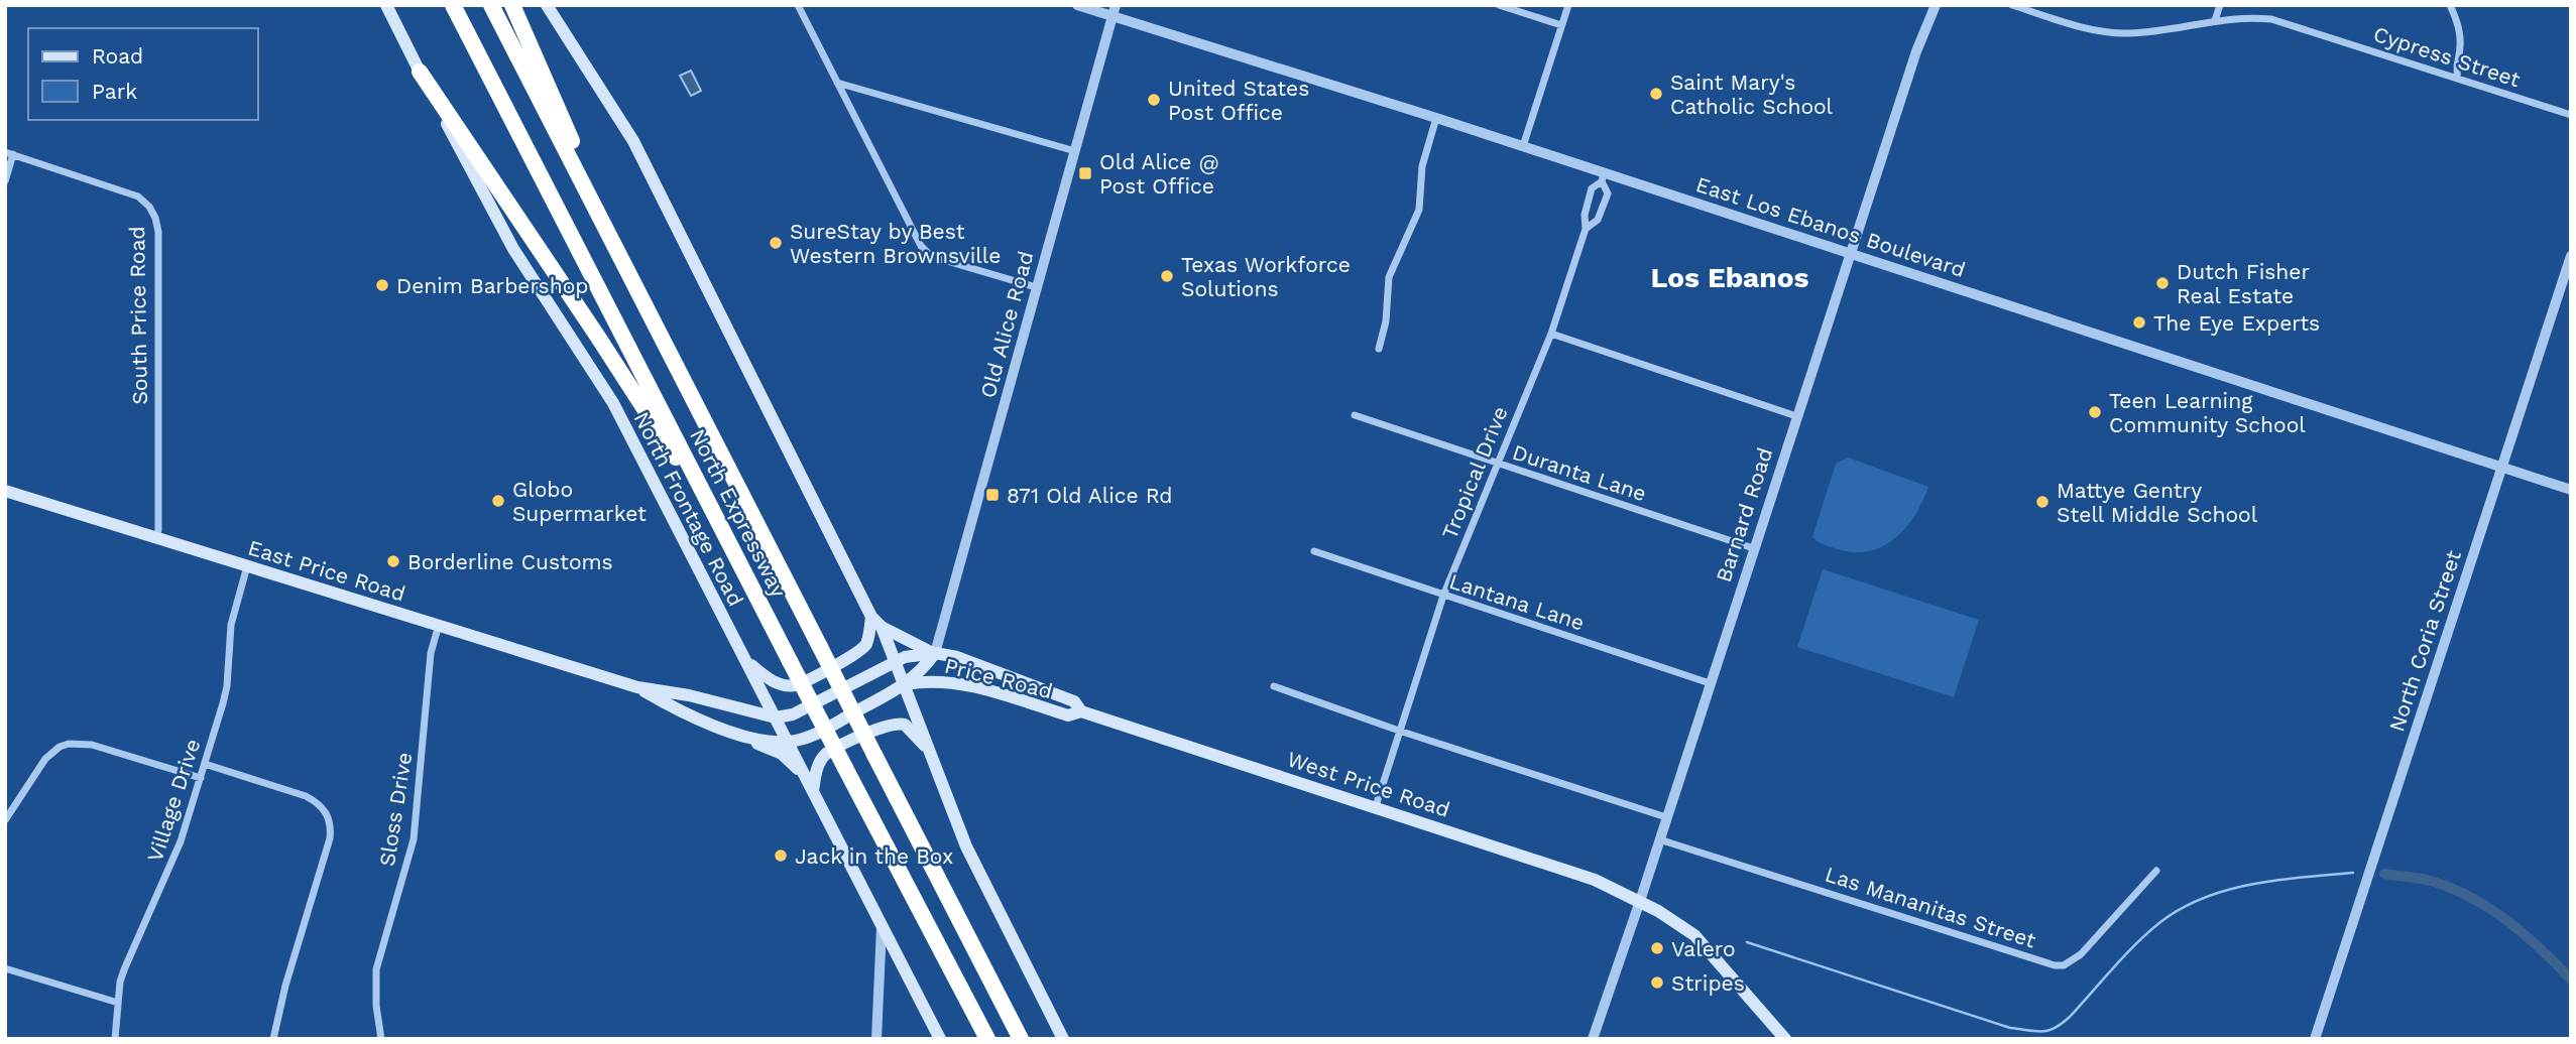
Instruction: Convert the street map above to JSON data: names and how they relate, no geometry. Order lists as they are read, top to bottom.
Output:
{
  "streets": {
    "highway": ["North Expressway"],
    "main road": [
      "North Frontage Road",
      "East Price Road",
      "Price Road",
      "West Price Road"
    ],
    "street": [
      "Cypress Street",
      "East Los Ebanos Boulevard",
      "South Price Road",
      "Old Alice Road",
      "Tropical Drive",
      "Duranta Lane",
      "Barnard Road",
      "Lantana Lane",
      "North Coria Street",
      "Village Drive",
      "Sloss Drive",
      "Las Mananitas Street"
    ]
  },
  "crossings": [
    ["East Los Ebanos Boulevard", "Old Alice Road"],
    ["East Los Ebanos Boulevard", "Tropical Drive"],
    ["East Los Ebanos Boulevard", "Barnard Road"],
    ["East Los Ebanos Boulevard", "North Coria Street"],
    ["South Price Road", "East Price Road"],
    ["Old Alice Road", "West Price Road"],
    ["Tropical Drive", "Duranta Lane"],
    ["Tropical Drive", "Lantana Lane"],
    ["Tropical Drive", "West Price Road"],
    ["Duranta Lane", "Barnard Road"],
    ["North Frontage Road", "East Price Road"],
    ["Barnard Road", "Lantana Lane"],
    ["Barnard Road", "West Price Road"],
    ["Barnard Road", "Las Mananitas Street"],
    ["East Price Road", "Price Road"],
    ["East Price Road", "Village Drive"],
    ["East Price Road", "Sloss Drive"],
    ["Price Road", "West Price Road"]
  ],
  "districts": ["Los Ebanos"],
  "places": {
    "other": [
      "Saint Mary's Catholic School",
      "United States Post Office",
      "SureStay by Best Western Brownsville",
      "Texas Workforce Solutions",
      "Dutch Fisher Real Estate",
      "Denim Barbershop",
      "The Eye Experts",
      "Teen Learning Community School",
      "Globo Supermarket",
      "Mattye Gentry Stell Middle School",
      "Borderline Customs",
      "Jack in the Box",
      "Valero",
      "Stripes"
    ],
    "transit": ["Old Alice @ Post Office", "871 Old Alice Rd"]
  },
  "legend": ["Road", "Park"]
}
